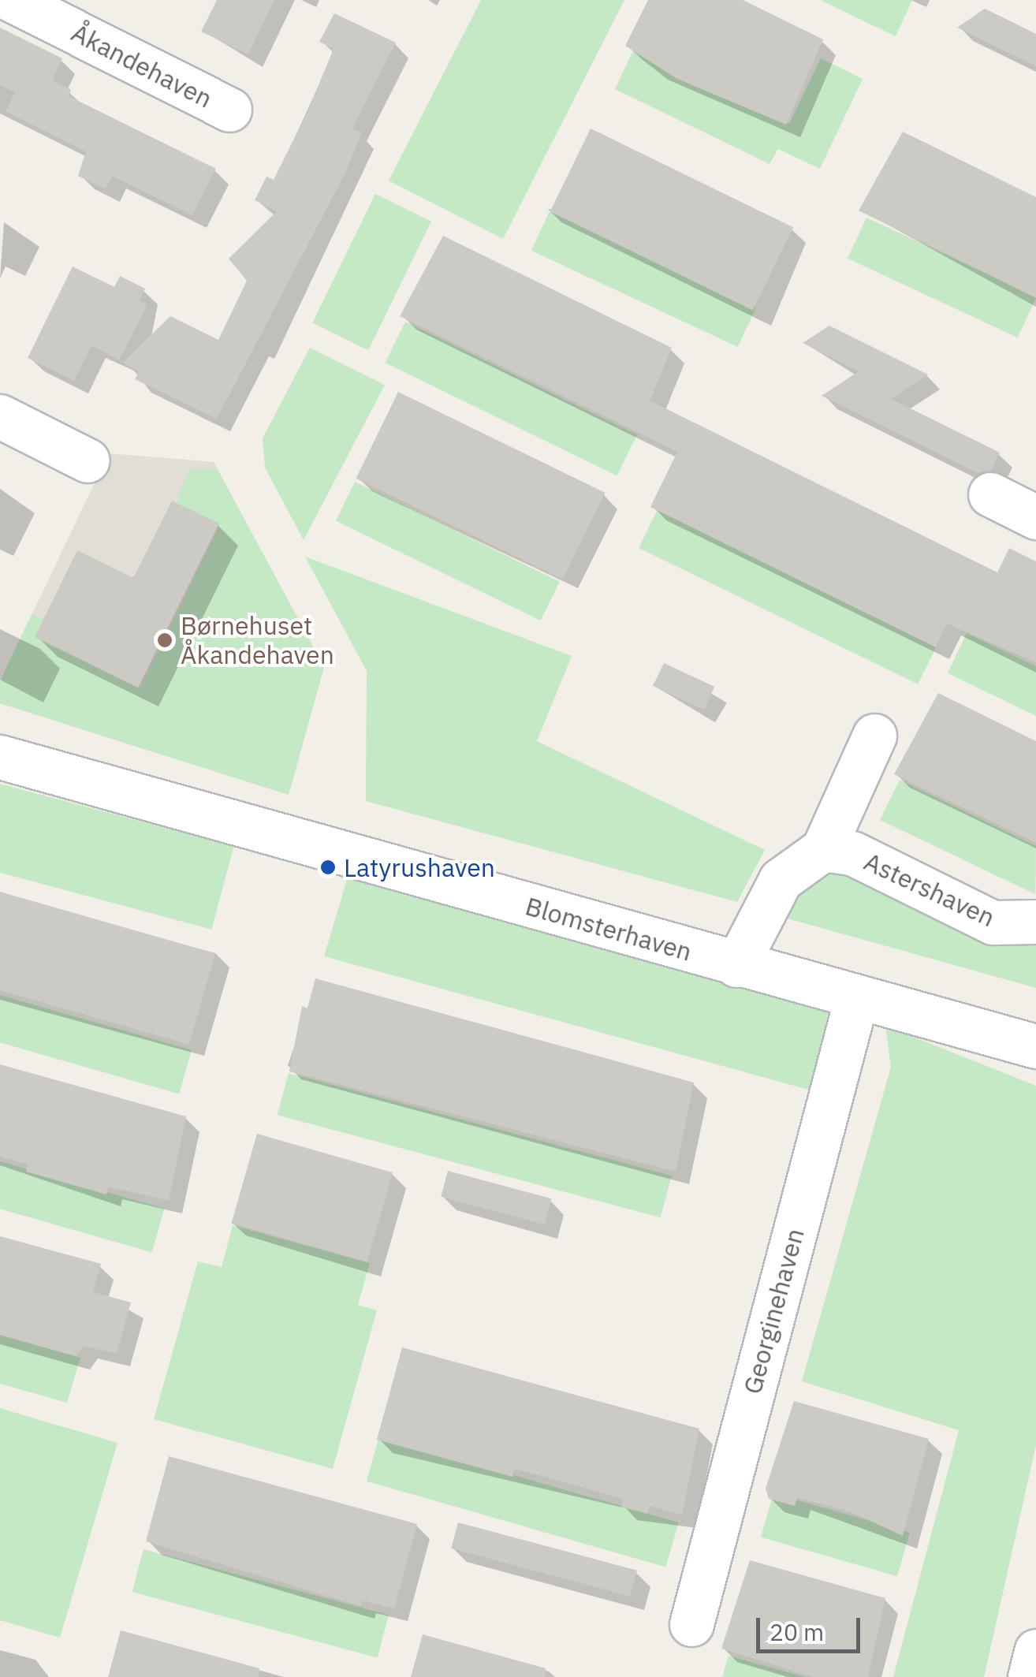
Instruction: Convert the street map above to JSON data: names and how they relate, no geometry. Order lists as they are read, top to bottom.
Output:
{
  "streets": {
    "street": [
      "Åkandehaven",
      "Astershaven",
      "Blomsterhaven",
      "Georginehaven"
    ]
  },
  "crossings": [
    ["Blomsterhaven", "Georginehaven"]
  ],
  "places": ["Børnehuset Åkandehaven", "Latyrushaven"],
  "scale_bar": "20 m"
}
